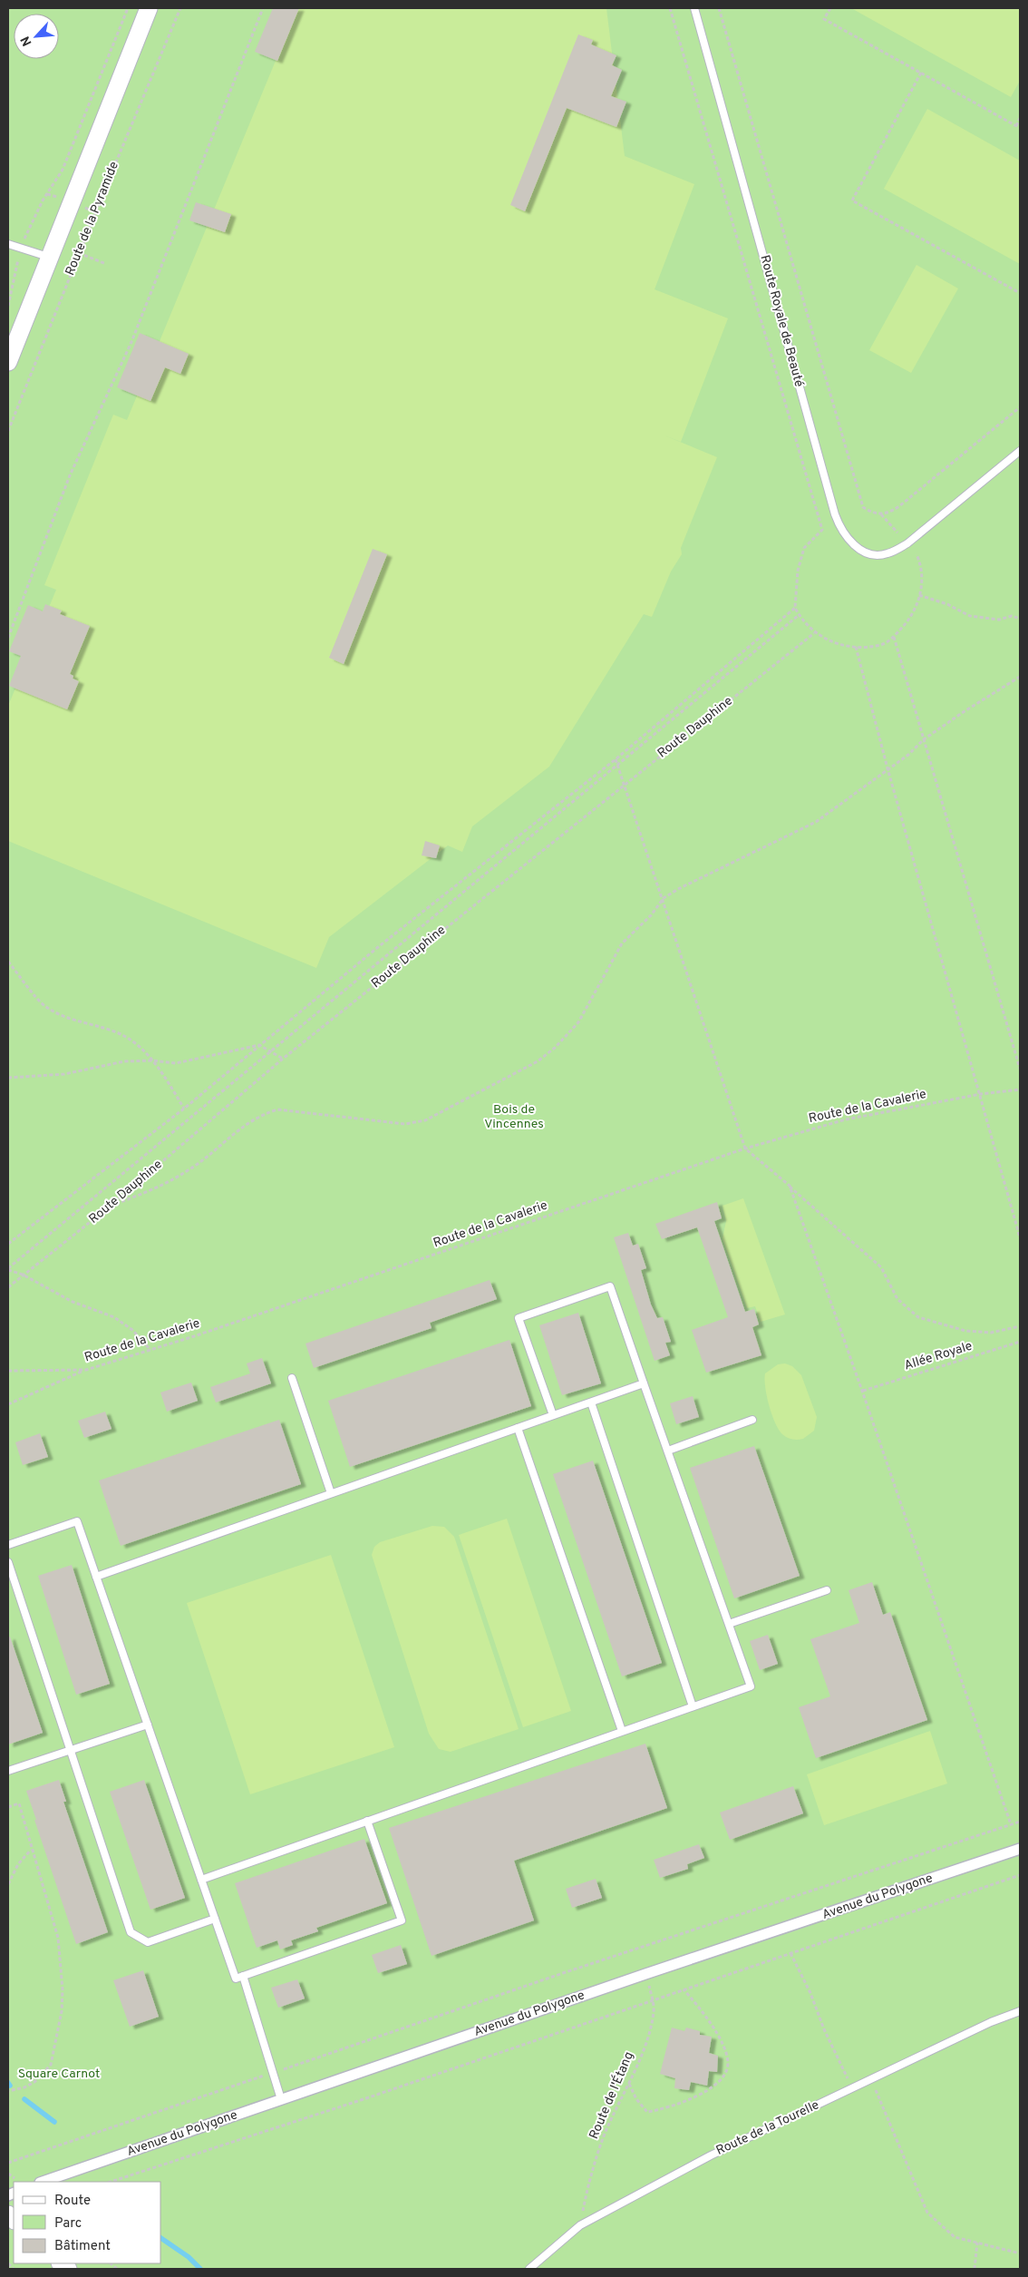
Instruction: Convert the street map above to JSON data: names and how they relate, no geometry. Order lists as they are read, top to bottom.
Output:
{
  "streets": {
    "street": ["Avenue du Polygone"],
    "lane": ["Route Royale de Beauté", "Route de la Tourelle"],
    "path": [
      "Route de la Pyramide",
      "Route Dauphine",
      "Route de la Cavalerie",
      "Allée Royale",
      "Route de l'Étang"
    ]
  },
  "crossings": [
    ["Avenue du Polygone", "Route de l'Étang"],
    ["Route de l'Étang", "Route de la Tourelle"]
  ],
  "parks": ["Bois de Vincennes", "Square Carnot"],
  "legend": ["Route", "Parc", "Bâtiment"],
  "north": "bottom left"
}
